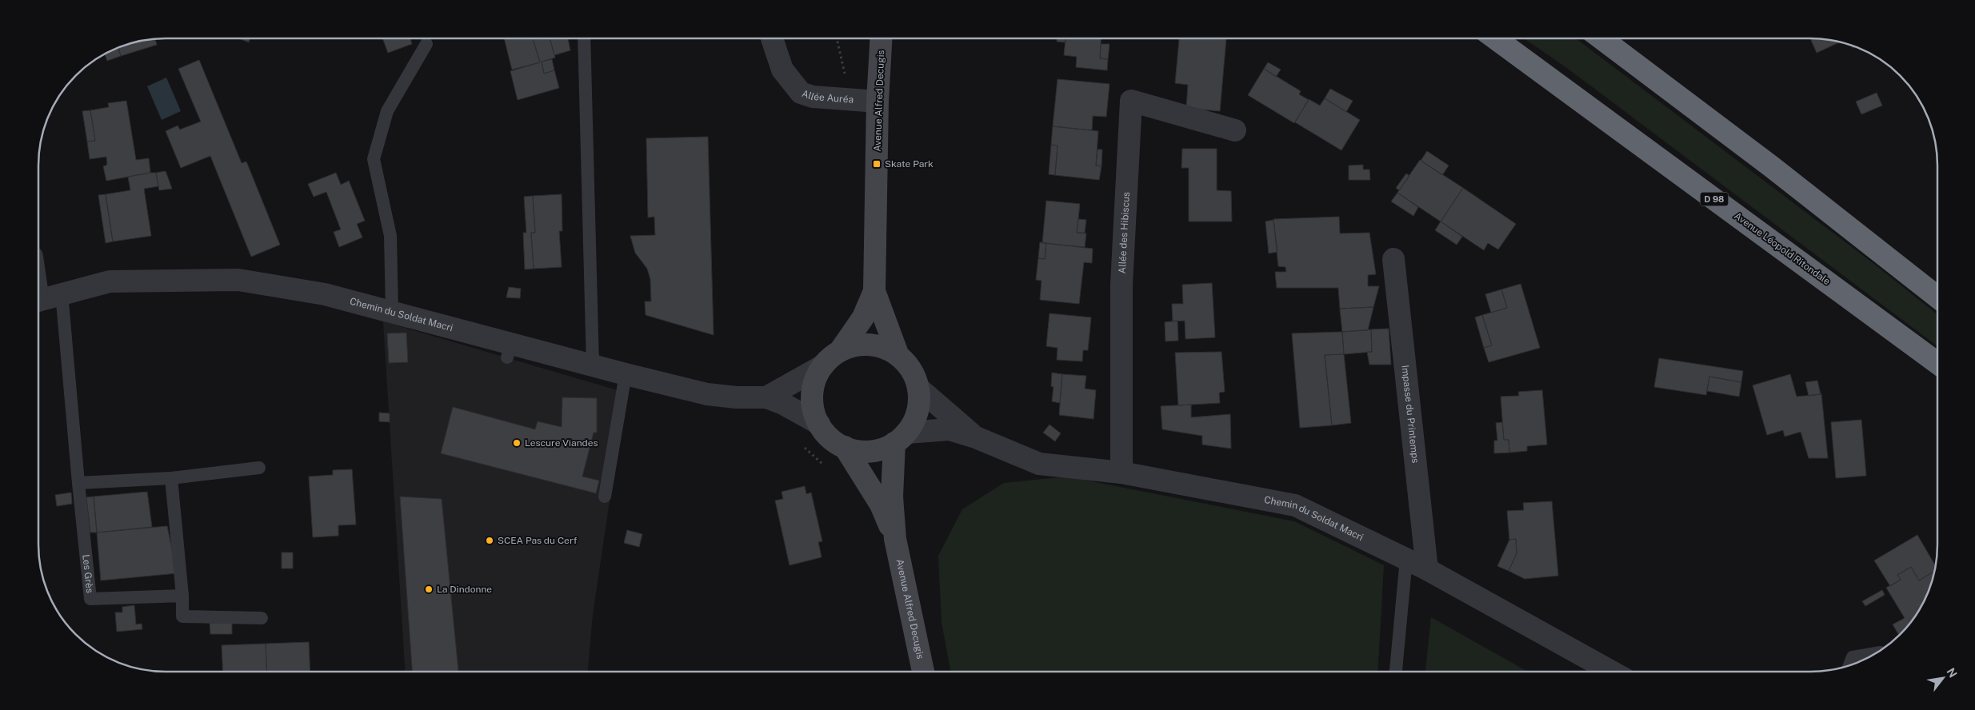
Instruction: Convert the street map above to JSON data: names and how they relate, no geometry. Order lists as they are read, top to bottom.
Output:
{
  "streets": {
    "highway": ["D 98", "Avenue Léopold Ritondale"],
    "street": [
      "Allée Auréa",
      "Avenue Alfred Decugis",
      "Allée des Hibiscus",
      "Chemin du Soldat Macri",
      "Impasse du Printemps"
    ],
    "lane": ["Les Grès"]
  },
  "crossings": [
    ["Allée Auréa", "Avenue Alfred Decugis"],
    ["Avenue Alfred Decugis", "Chemin du Soldat Macri"],
    ["Allée des Hibiscus", "Chemin du Soldat Macri"],
    ["Chemin du Soldat Macri", "Impasse du Printemps"],
    ["Chemin du Soldat Macri", "Les Grès"]
  ],
  "places": {
    "transit": ["Skate Park"],
    "other": ["Lescure Viandes", "SCEA Pas du Cerf", "La Dindonne"]
  },
  "north": "top right"
}
